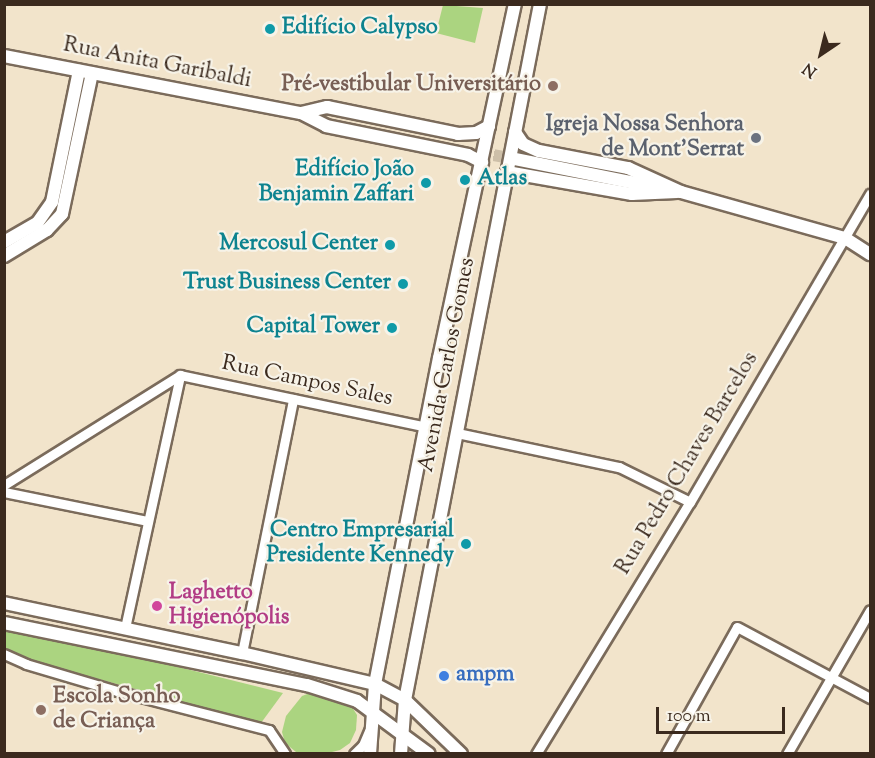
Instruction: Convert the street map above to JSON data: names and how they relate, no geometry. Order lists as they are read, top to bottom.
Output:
{
  "streets": {
    "main road": ["Rua Anita Garibaldi", "Avenida Carlos Gomes"],
    "street": ["Rua Campos Sales", "Rua Pedro Chaves Barcelos"]
  },
  "crossings": [
    ["Rua Anita Garibaldi", "Avenida Carlos Gomes"],
    ["Avenida Carlos Gomes", "Rua Campos Sales"]
  ],
  "places": [
    "Edifício Calypso",
    "Pré-vestibular Universitário",
    "Igreja Nossa Senhora de Mont'Serrat",
    "Atlas",
    "Edifício João Benjamin Zaffari",
    "Mercosul Center",
    "Trust Business Center",
    "Capital Tower",
    "Centro Empresarial Presidente Kennedy",
    "Laghetto Higienópolis",
    "ampm",
    "Escola Sonho de Criança"
  ],
  "scale_bar": "100 m",
  "north": "bottom left"
}
